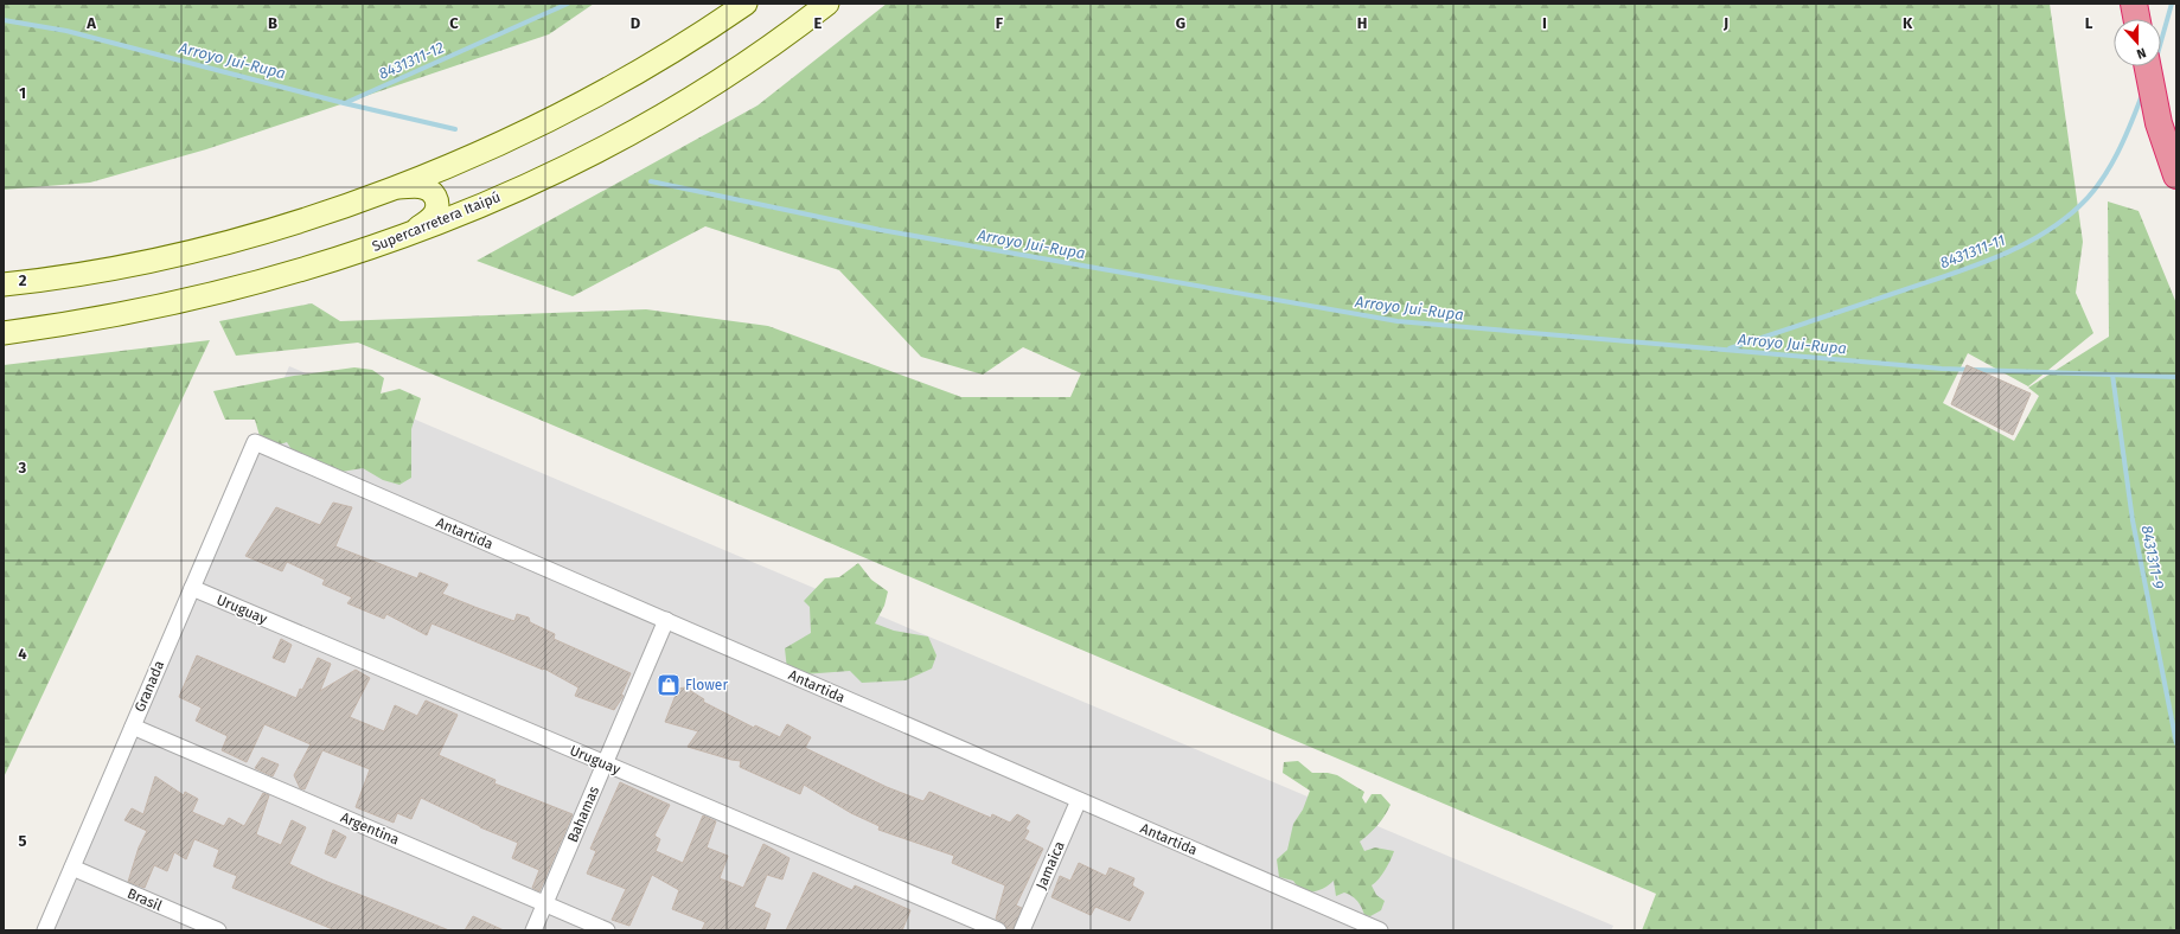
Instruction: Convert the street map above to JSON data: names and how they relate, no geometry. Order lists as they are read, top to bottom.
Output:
{
  "streets": {
    "street": [
      "Supercarretera Itaipú",
      "Antartida",
      "Uruguay",
      "Granada",
      "Bahamas",
      "Argentina",
      "Jamaica",
      "Brasil"
    ]
  },
  "crossings": [
    ["Antartida", "Granada"],
    ["Antartida", "Bahamas"],
    ["Antartida", "Jamaica"],
    ["Uruguay", "Granada"],
    ["Uruguay", "Bahamas"],
    ["Granada", "Argentina"],
    ["Granada", "Brasil"],
    ["Bahamas", "Argentina"]
  ],
  "water": [
    "Arroyo Jui-Rupa",
    "8431311-12",
    "8431311-11",
    "8431311-9"
  ],
  "places": {
    "shop": ["Flower"]
  },
  "north": "bottom",
  "grid": {
    "columns": [
      "A",
      "B",
      "C",
      "D",
      "E",
      "F",
      "G",
      "H",
      "I",
      "J",
      "K",
      "L"
    ],
    "rows": [
      "1",
      "2",
      "3",
      "4",
      "5"
    ]
  }
}
